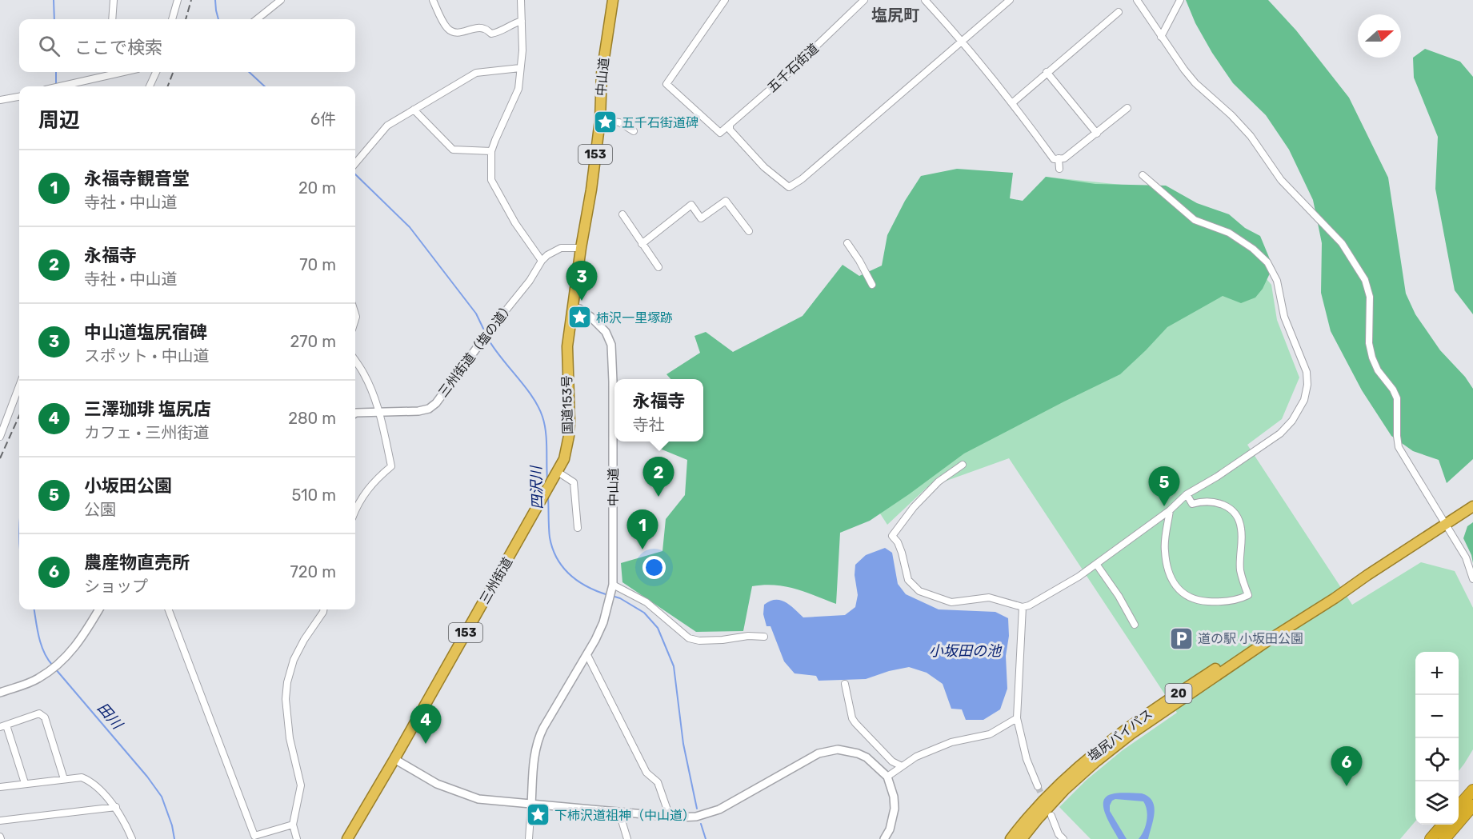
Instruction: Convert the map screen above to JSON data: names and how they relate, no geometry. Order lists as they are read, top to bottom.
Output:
{
  "streets": {
    "highway": [
      "中山道",
      "153",
      "国道153号",
      "三州街道",
      "20",
      "塩尻バイパス"
    ],
    "street": ["五千石街道", "三州街道（塩の道）"]
  },
  "crossings": [
    ["中山道", "三州街道（塩の道）"],
    ["中山道", "国道153号"],
    ["国道153号", "三州街道"]
  ],
  "districts": ["塩尻町"],
  "water": ["四沢川", "小坂田の池", "田川"],
  "places": {
    "place": ["五千石街道碑", "柿沢一里塚跡", "下柿沢道祖神（中山道）"],
    "parking": ["道の駅 小坂田公園"]
  },
  "north": "right",
  "page": {
    "search": "ここで検索",
    "heading": ["周辺", "6件"],
    "list": [
      {
        "mark": "1",
        "name": "永福寺観音堂",
        "note": "寺社 · 中山道",
        "value": "20 m"
      },
      {
        "mark": "2",
        "name": "永福寺",
        "note": "寺社 · 中山道",
        "value": "70 m"
      },
      {
        "mark": "3",
        "name": "中山道塩尻宿碑",
        "note": "スポット · 中山道",
        "value": "270 m"
      },
      {
        "mark": "4",
        "name": "三澤珈琲 塩尻店",
        "note": "カフェ · 三州街道",
        "value": "280 m"
      },
      {
        "mark": "5",
        "name": "小坂田公園",
        "note": "公園",
        "value": "510 m"
      },
      {
        "mark": "6",
        "name": "農産物直売所",
        "note": "ショップ",
        "value": "720 m"
      }
    ],
    "pins": [
      "3",
      "2",
      "5",
      "1",
      "4",
      "6"
    ],
    "popup": ["永福寺", "寺社"],
    "map_buttons": ["+", "−"]
  }
}
